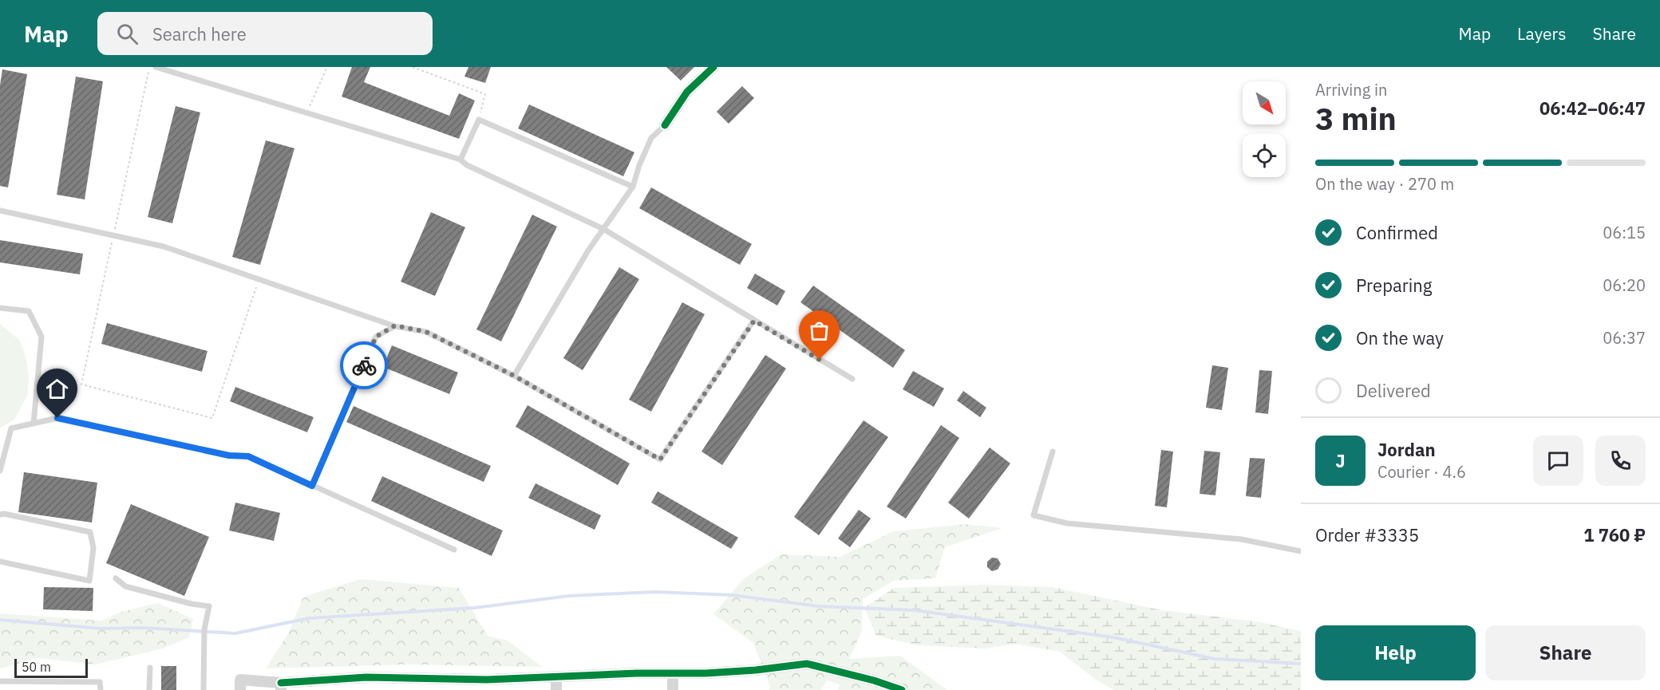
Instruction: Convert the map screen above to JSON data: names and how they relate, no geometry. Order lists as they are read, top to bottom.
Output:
{
  "scale_bar": "50 m",
  "north": "bottom right",
  "page": {
    "header": "Map",
    "search": "Search here",
    "nav": ["Map", "Layers", "Share"],
    "heading": ["3 min", "Arriving in", "06:42–06:47"],
    "panel": [
      "Jordan",
      "Courier · 4.6",
      "Order #3335",
      "1 760 ₽"
    ],
    "bar": "On the way · 270 m",
    "list": [
      ["Confirmed", "06:15"],
      ["Preparing", "06:20"],
      ["On the way", "06:37"],
      "Delivered"
    ],
    "round": "J",
    "buttons": ["Help", "Share"],
    "scale": "50 m"
  }
}
